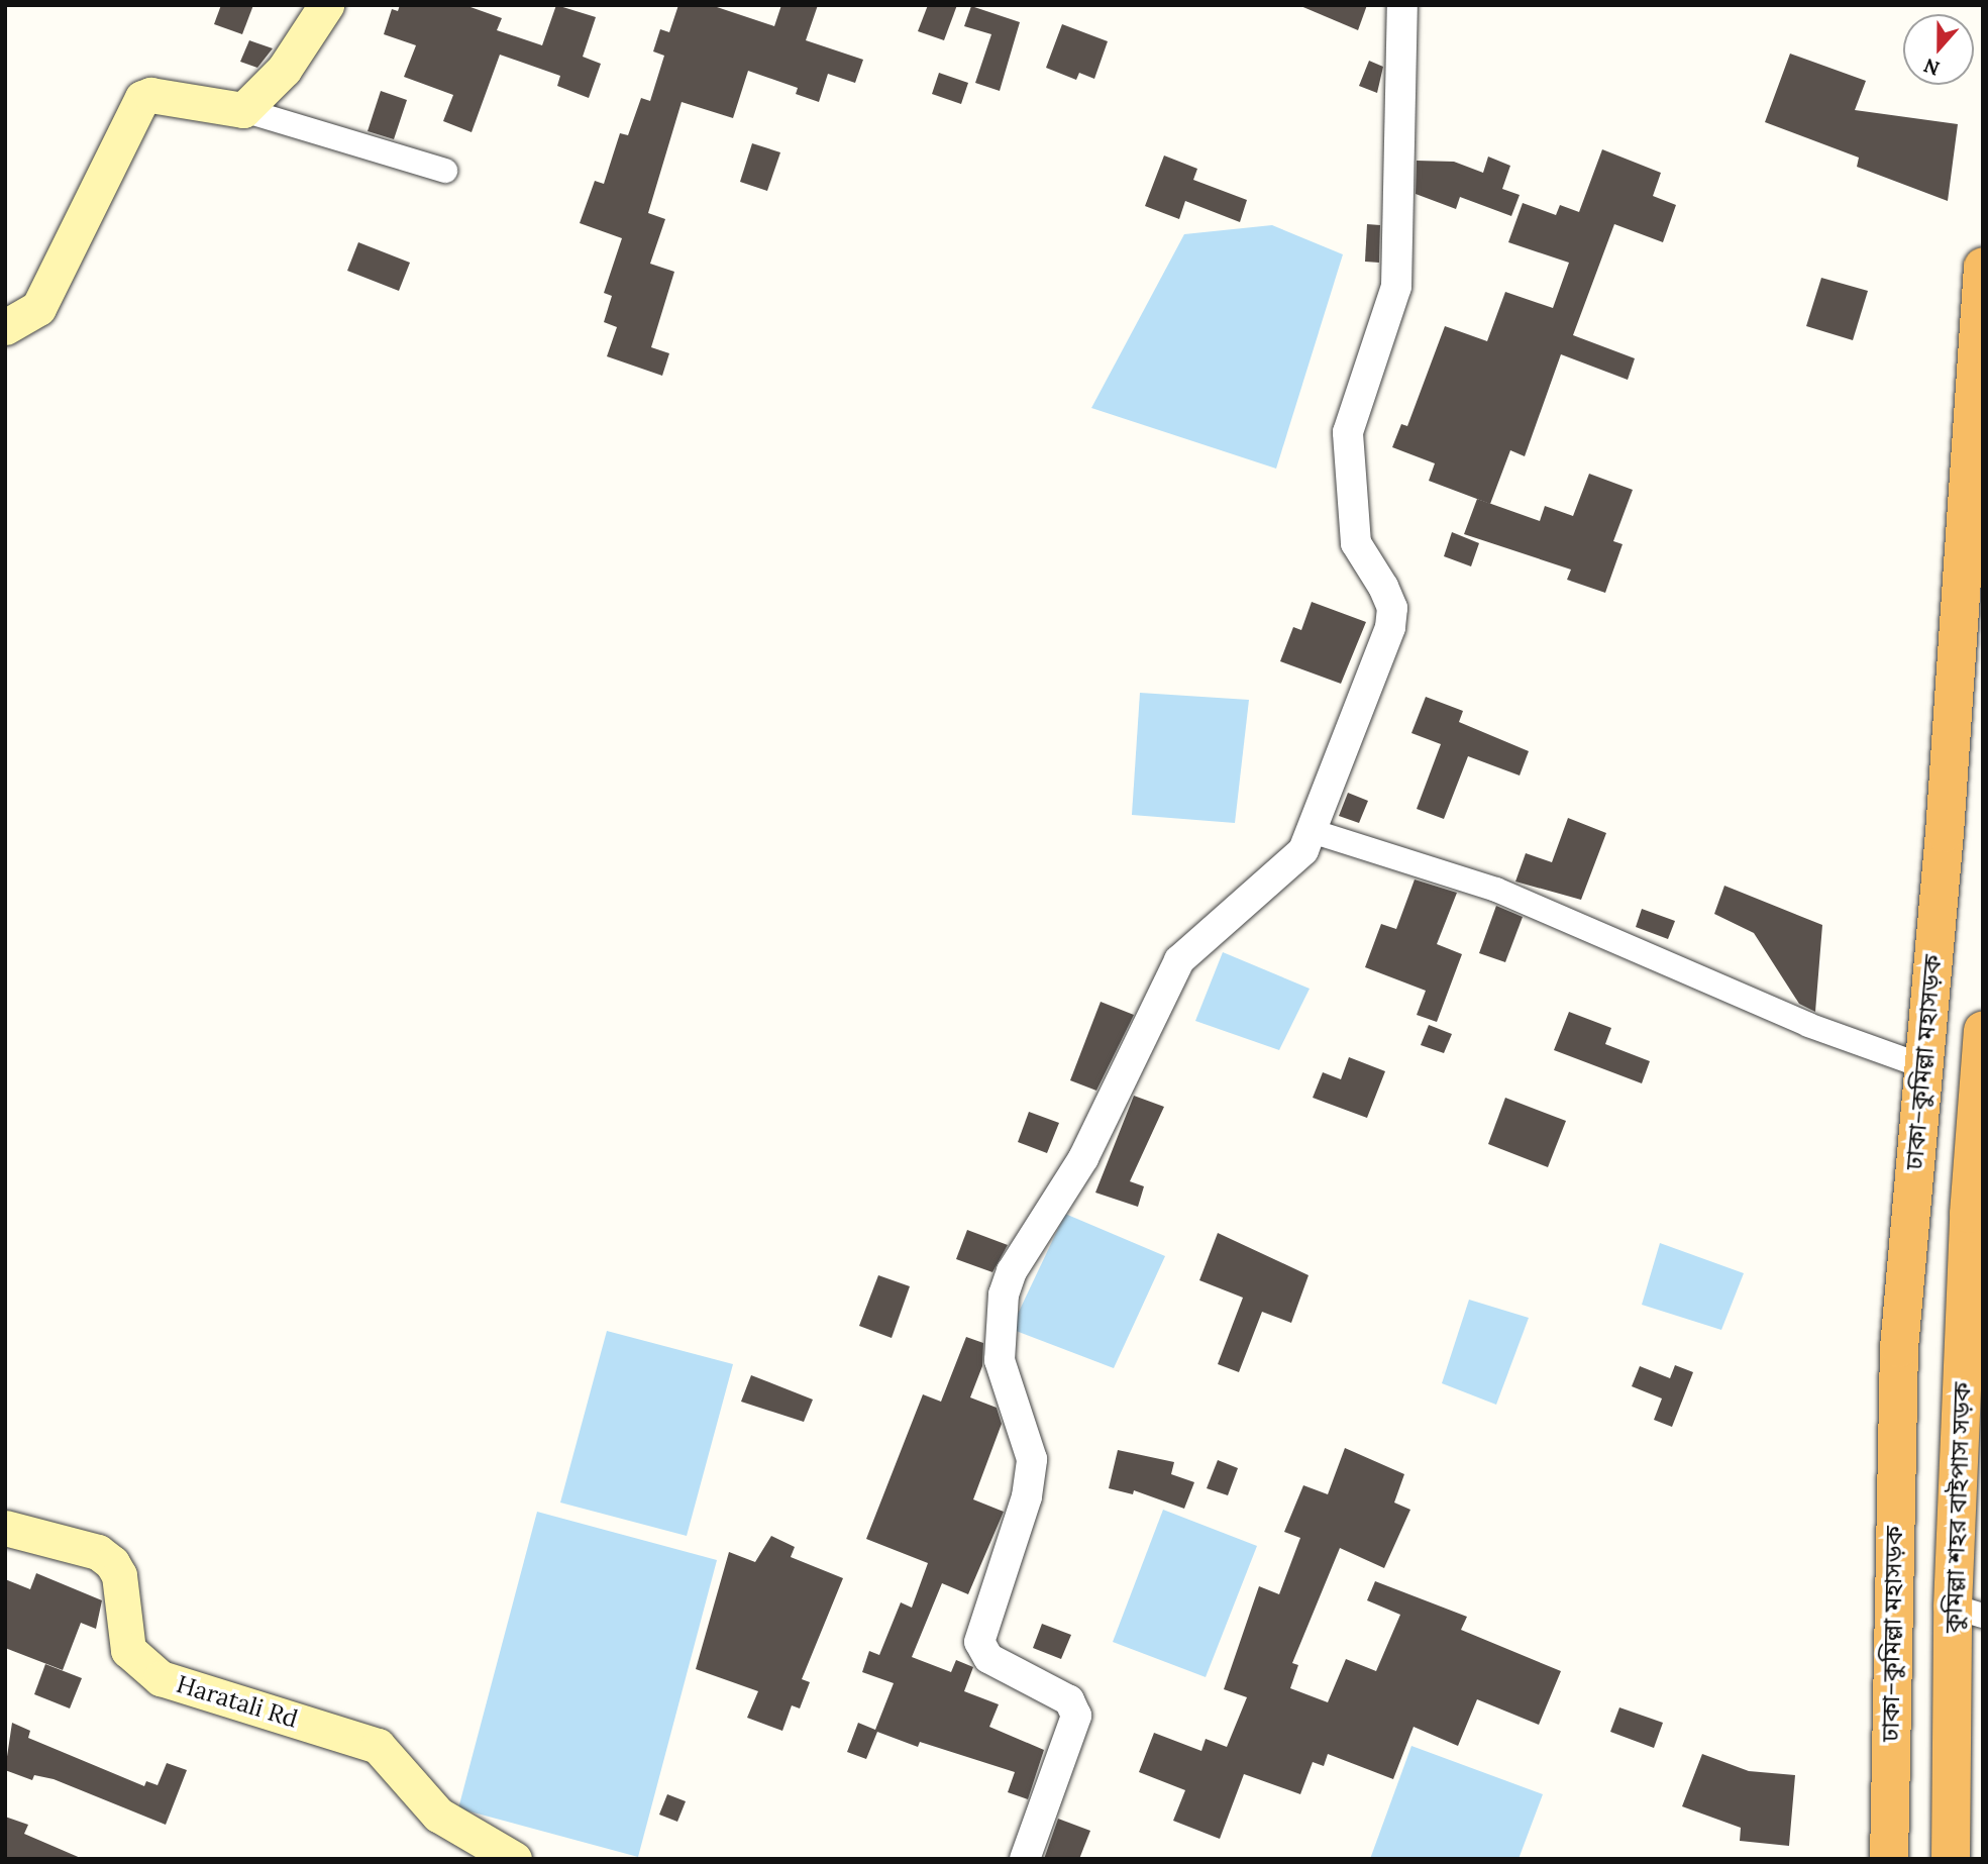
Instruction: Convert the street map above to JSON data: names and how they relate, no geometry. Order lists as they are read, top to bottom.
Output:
{
  "streets": {
    "highway": ["ঢাকা–কুমিল্লা মহাসড়ক", "কুমিল্লা শহর বাইপাস সড়ক"],
    "main road": ["Haratali Rd"]
  },
  "north": "bottom"
}
